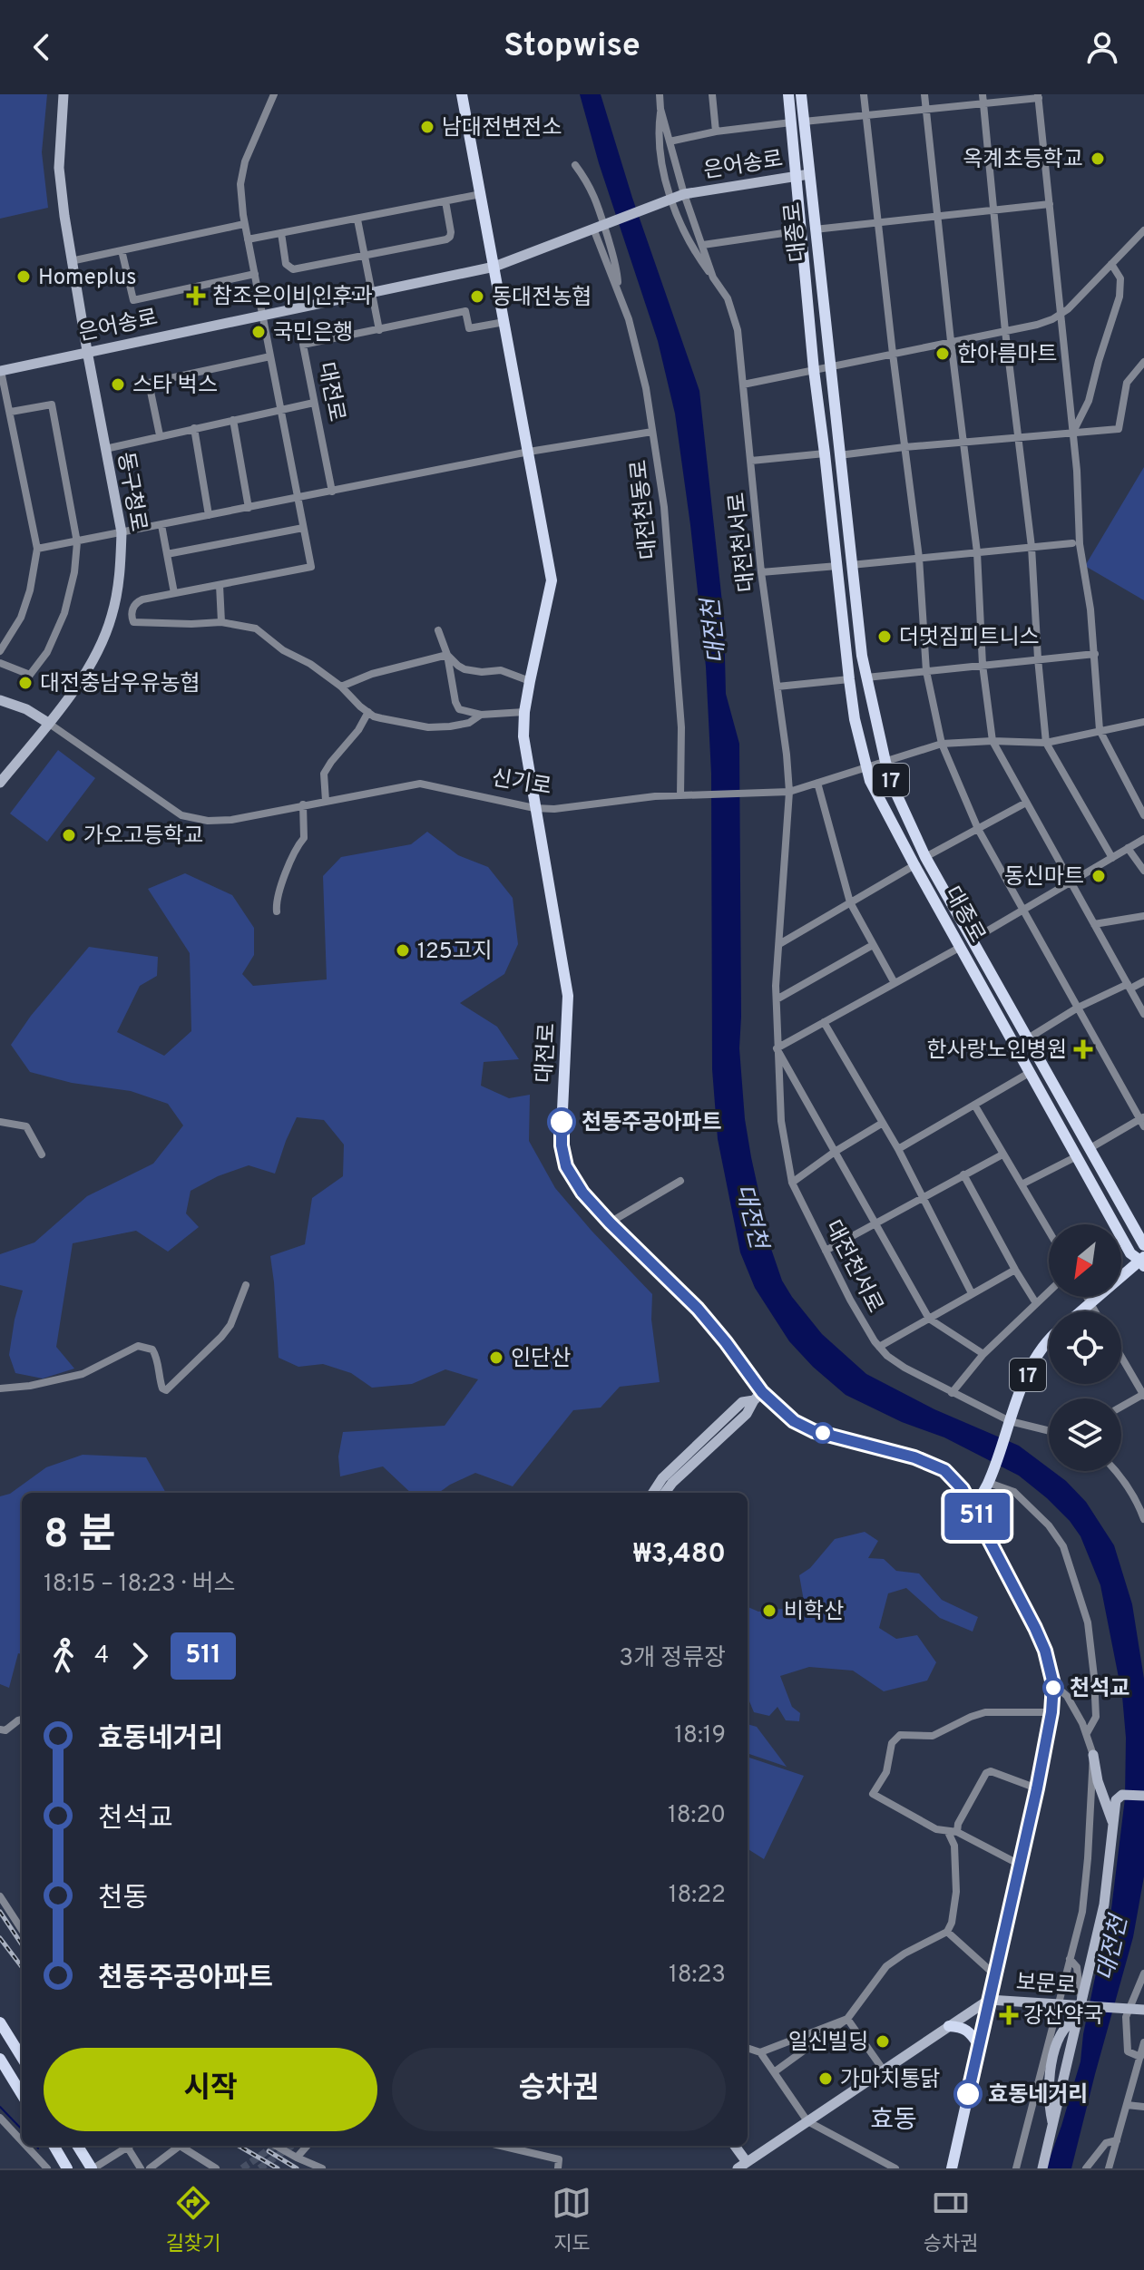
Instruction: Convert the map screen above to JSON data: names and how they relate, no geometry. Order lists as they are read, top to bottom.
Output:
{
  "streets": {
    "main road": [
      "은어송로",
      "대종로",
      "대전로",
      "동구청로",
      "17",
      "신기로",
      "보문로"
    ],
    "street": ["대전천동로", "대전천서로"]
  },
  "crossings": [
    ["은어송로", "대종로"],
    ["은어송로", "대전로"],
    ["은어송로", "동구청로"],
    ["은어송로", "대전천동로"],
    ["은어송로", "대전천서로"],
    ["대종로", "대전천서로"],
    ["대종로", "17"],
    ["대종로", "신기로"],
    ["대전로", "17"],
    ["대전로", "신기로"],
    ["대전로", "보문로"],
    ["동구청로", "신기로"],
    ["대전천동로", "신기로"],
    ["대전천서로", "17"],
    ["대전천서로", "신기로"]
  ],
  "districts": ["효동"],
  "water": ["대전천"],
  "places": {
    "other": [
      "남대전변전소",
      "옥계초등학교",
      "Homeplus",
      "동대전농협",
      "국민은행",
      "한아름마트",
      "스타 벅스",
      "더멋짐피트니스",
      "대전충남우유농협",
      "가오고등학교",
      "동신마트",
      "125고지",
      "천동주공아파트",
      "인단산",
      "비학산",
      "천석교",
      "일신빌딩",
      "가마치통닭",
      "효동네거리"
    ],
    "health": ["참조은이비인후과", "한사랑노인병원", "강산약국"]
  },
  "lines": ["bus line 511"],
  "north": "bottom left",
  "page": {
    "header": "Stopwise",
    "on_map": "511",
    "heading": ["8 분", "18:15 – 18:23 · 버스", "₩3,480"],
    "legs": ["4", "511", "3개 정류장"],
    "list": [
      {
        "name": "효동네거리",
        "value": "18:19"
      },
      {
        "name": "천석교",
        "value": "18:20"
      },
      {
        "name": "천동",
        "value": "18:22"
      },
      {
        "name": "천동주공아파트",
        "value": "18:23"
      }
    ],
    "buttons": ["시작", "승차권"],
    "tabs": ["길찾기", "지도", "승차권"]
  }
}
